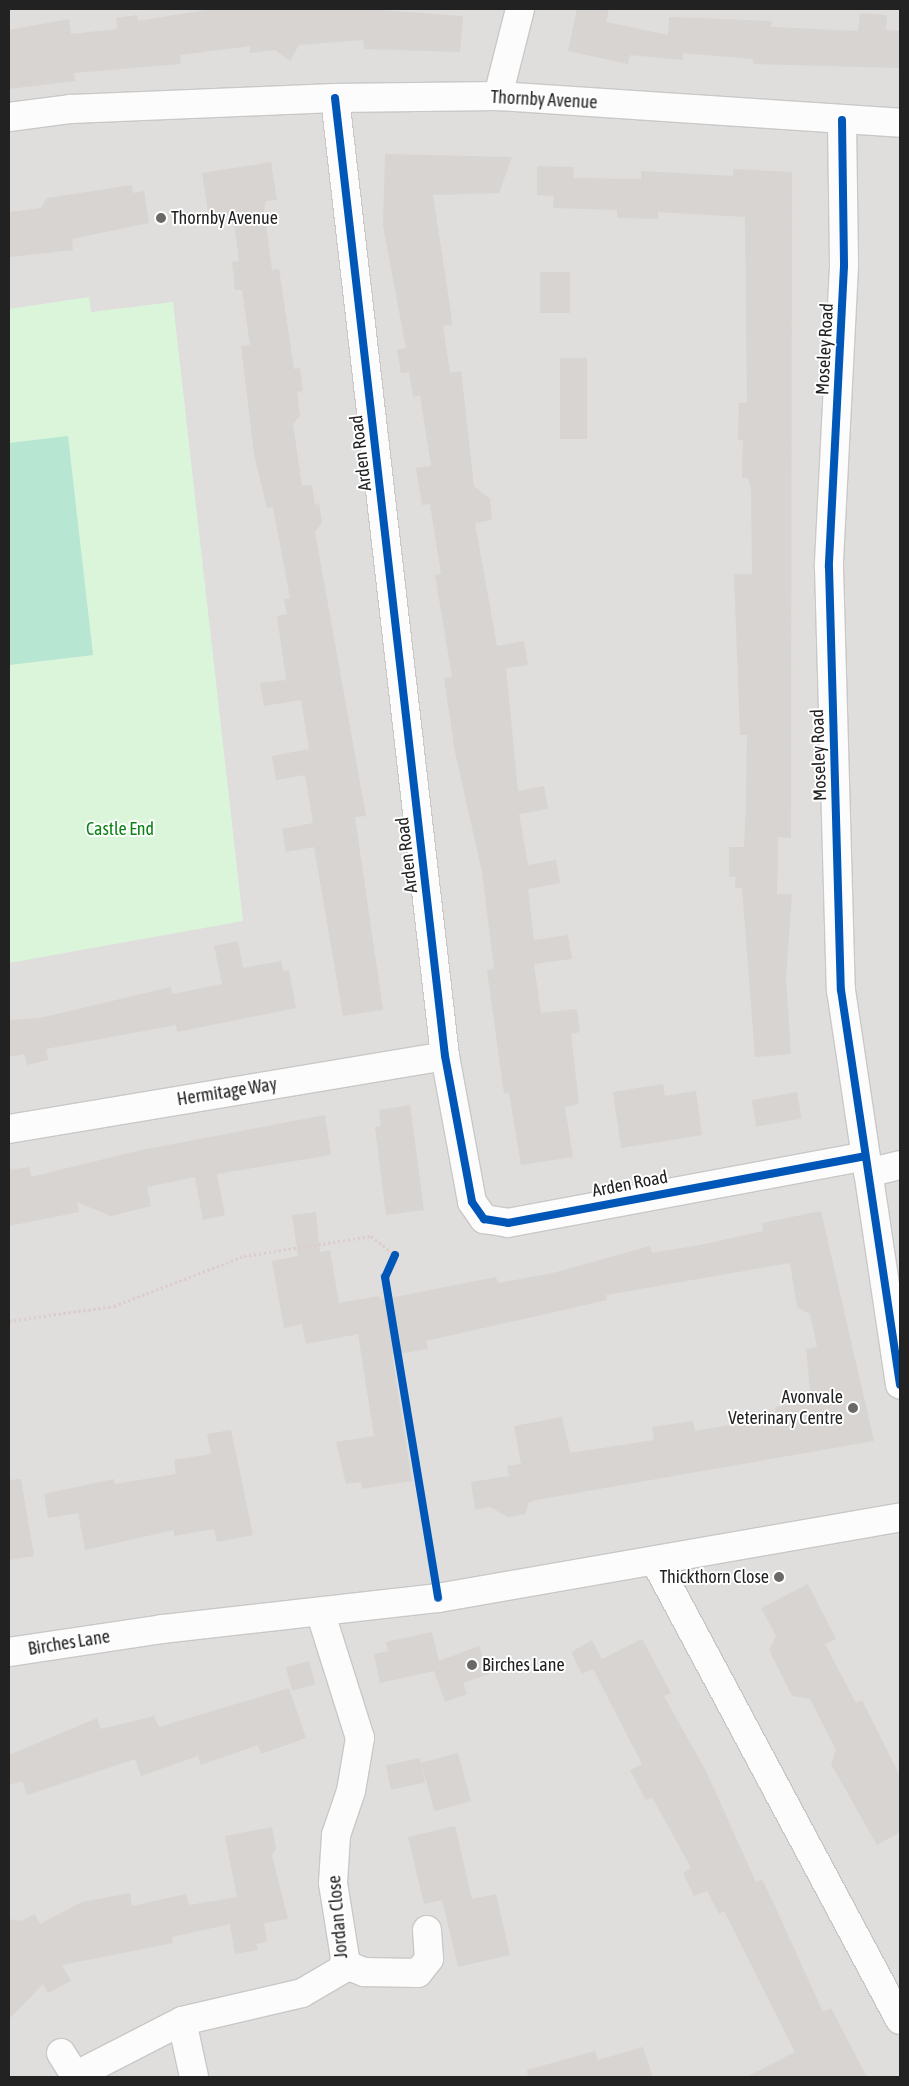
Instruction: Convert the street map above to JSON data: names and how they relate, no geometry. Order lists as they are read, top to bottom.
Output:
{
  "streets": {
    "street": [
      "Thornby Avenue",
      "Moseley Road",
      "Arden Road",
      "Hermitage Way",
      "Birches Lane",
      "Jordan Close"
    ]
  },
  "crossings": [
    ["Thornby Avenue", "Moseley Road"],
    ["Thornby Avenue", "Arden Road"],
    ["Moseley Road", "Arden Road"],
    ["Arden Road", "Hermitage Way"],
    ["Birches Lane", "Jordan Close"]
  ],
  "parks": ["Castle End"],
  "places": [
    "Thornby Avenue",
    "Avonvale Veterinary Centre",
    "Thickthorn Close",
    "Birches Lane"
  ]
}
